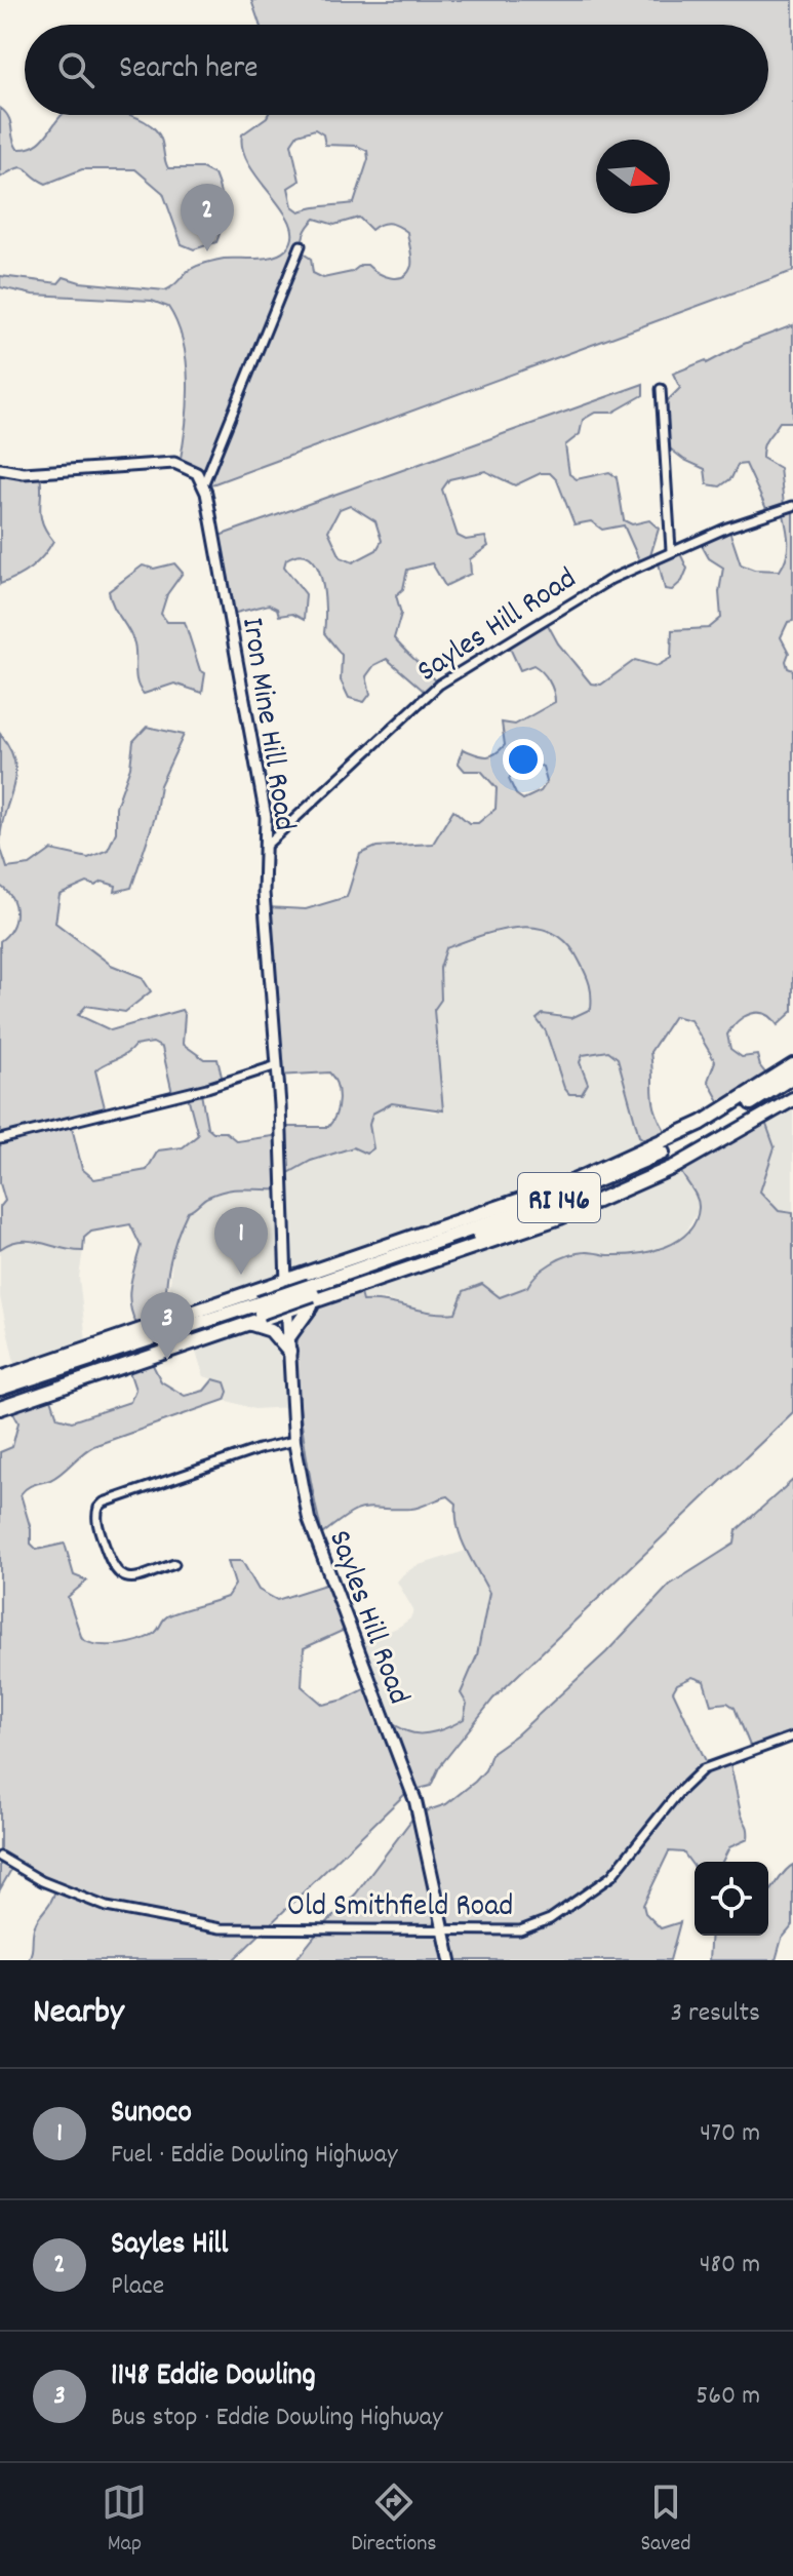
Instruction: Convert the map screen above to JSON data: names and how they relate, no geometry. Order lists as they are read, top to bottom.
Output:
{
  "streets": {
    "highway": ["RI 146"],
    "main road": ["Sayles Hill Road"],
    "street": ["Iron Mine Hill Road", "Old Smithfield Road"]
  },
  "crossings": [
    ["Sayles Hill Road", "Iron Mine Hill Road"],
    ["Sayles Hill Road", "Old Smithfield Road"]
  ],
  "north": "right",
  "page": {
    "search": "Search here",
    "pins": ["2", "1", "3"],
    "heading": ["Nearby", "3 results"],
    "list": [
      {
        "mark": "1",
        "name": "Sunoco",
        "note": "Fuel · Eddie Dowling Highway",
        "value": "470 m"
      },
      {
        "mark": "2",
        "name": "Sayles Hill",
        "note": "Place",
        "value": "480 m"
      },
      {
        "mark": "3",
        "name": "1148 Eddie Dowling",
        "note": "Bus stop · Eddie Dowling Highway",
        "value": "560 m"
      }
    ],
    "nav": ["Map", "Directions", "Saved"]
  }
}
